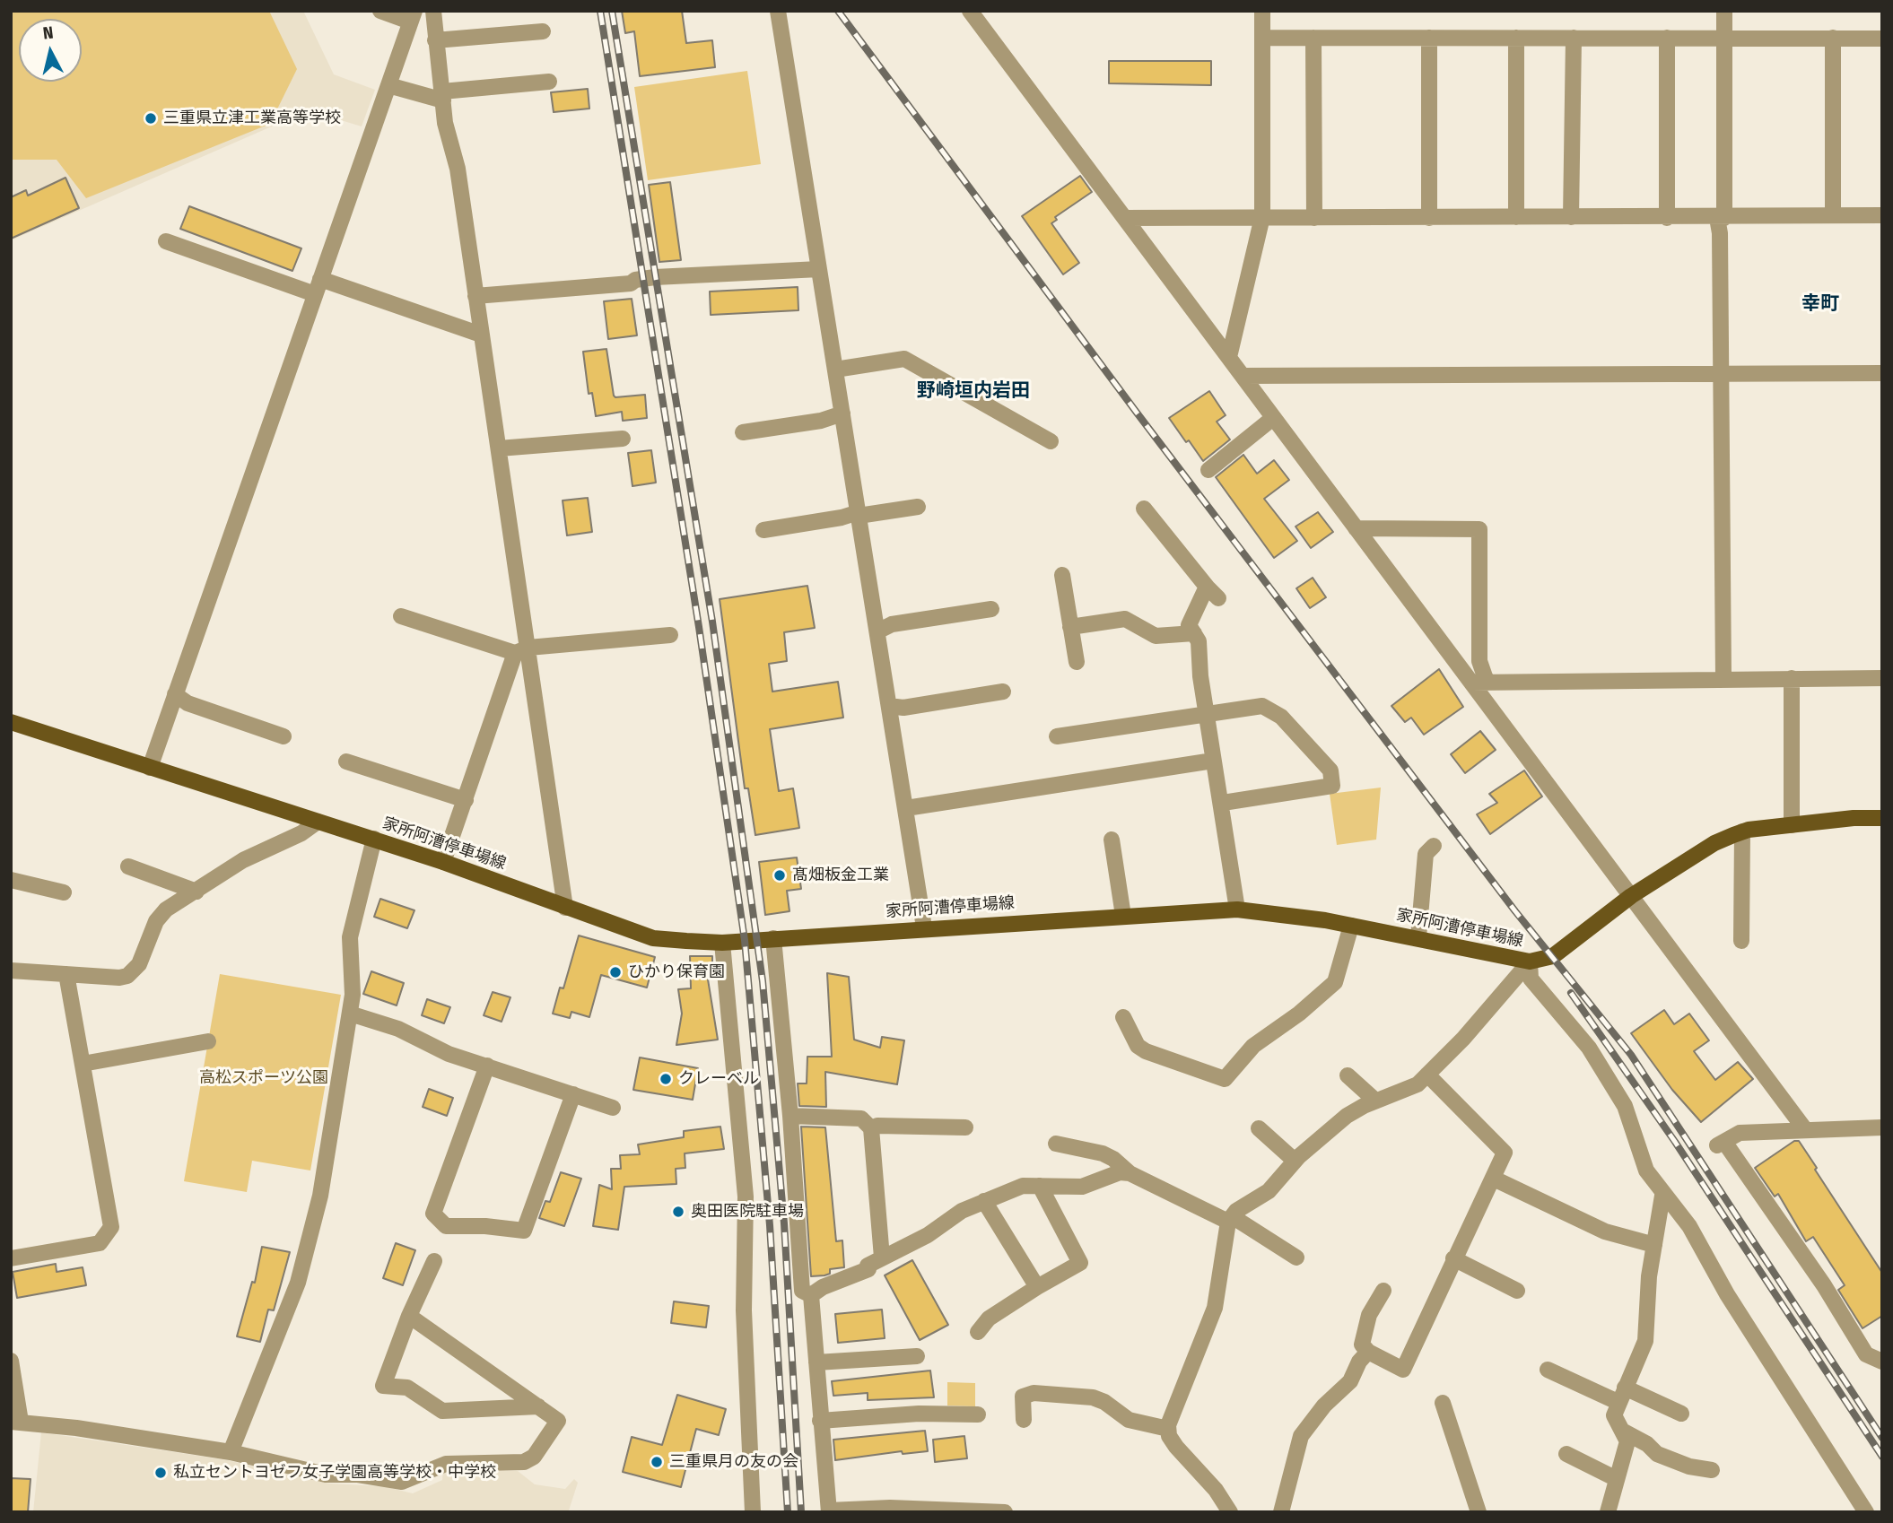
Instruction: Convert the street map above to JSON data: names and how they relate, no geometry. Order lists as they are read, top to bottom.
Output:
{
  "streets": {
    "main road": ["家所阿漕停車場線"]
  },
  "districts": ["幸町", "野崎垣内岩田"],
  "parks": ["高松スポーツ公園"],
  "places": [
    "三重県立津工業高等学校",
    "髙畑板金工業",
    "ひかり保育園",
    "クレーベル",
    "奥田医院駐車場",
    "三重県月の友の会",
    "私立セントヨゼフ女子学園高等学校・中学校"
  ],
  "north": "top"
}
